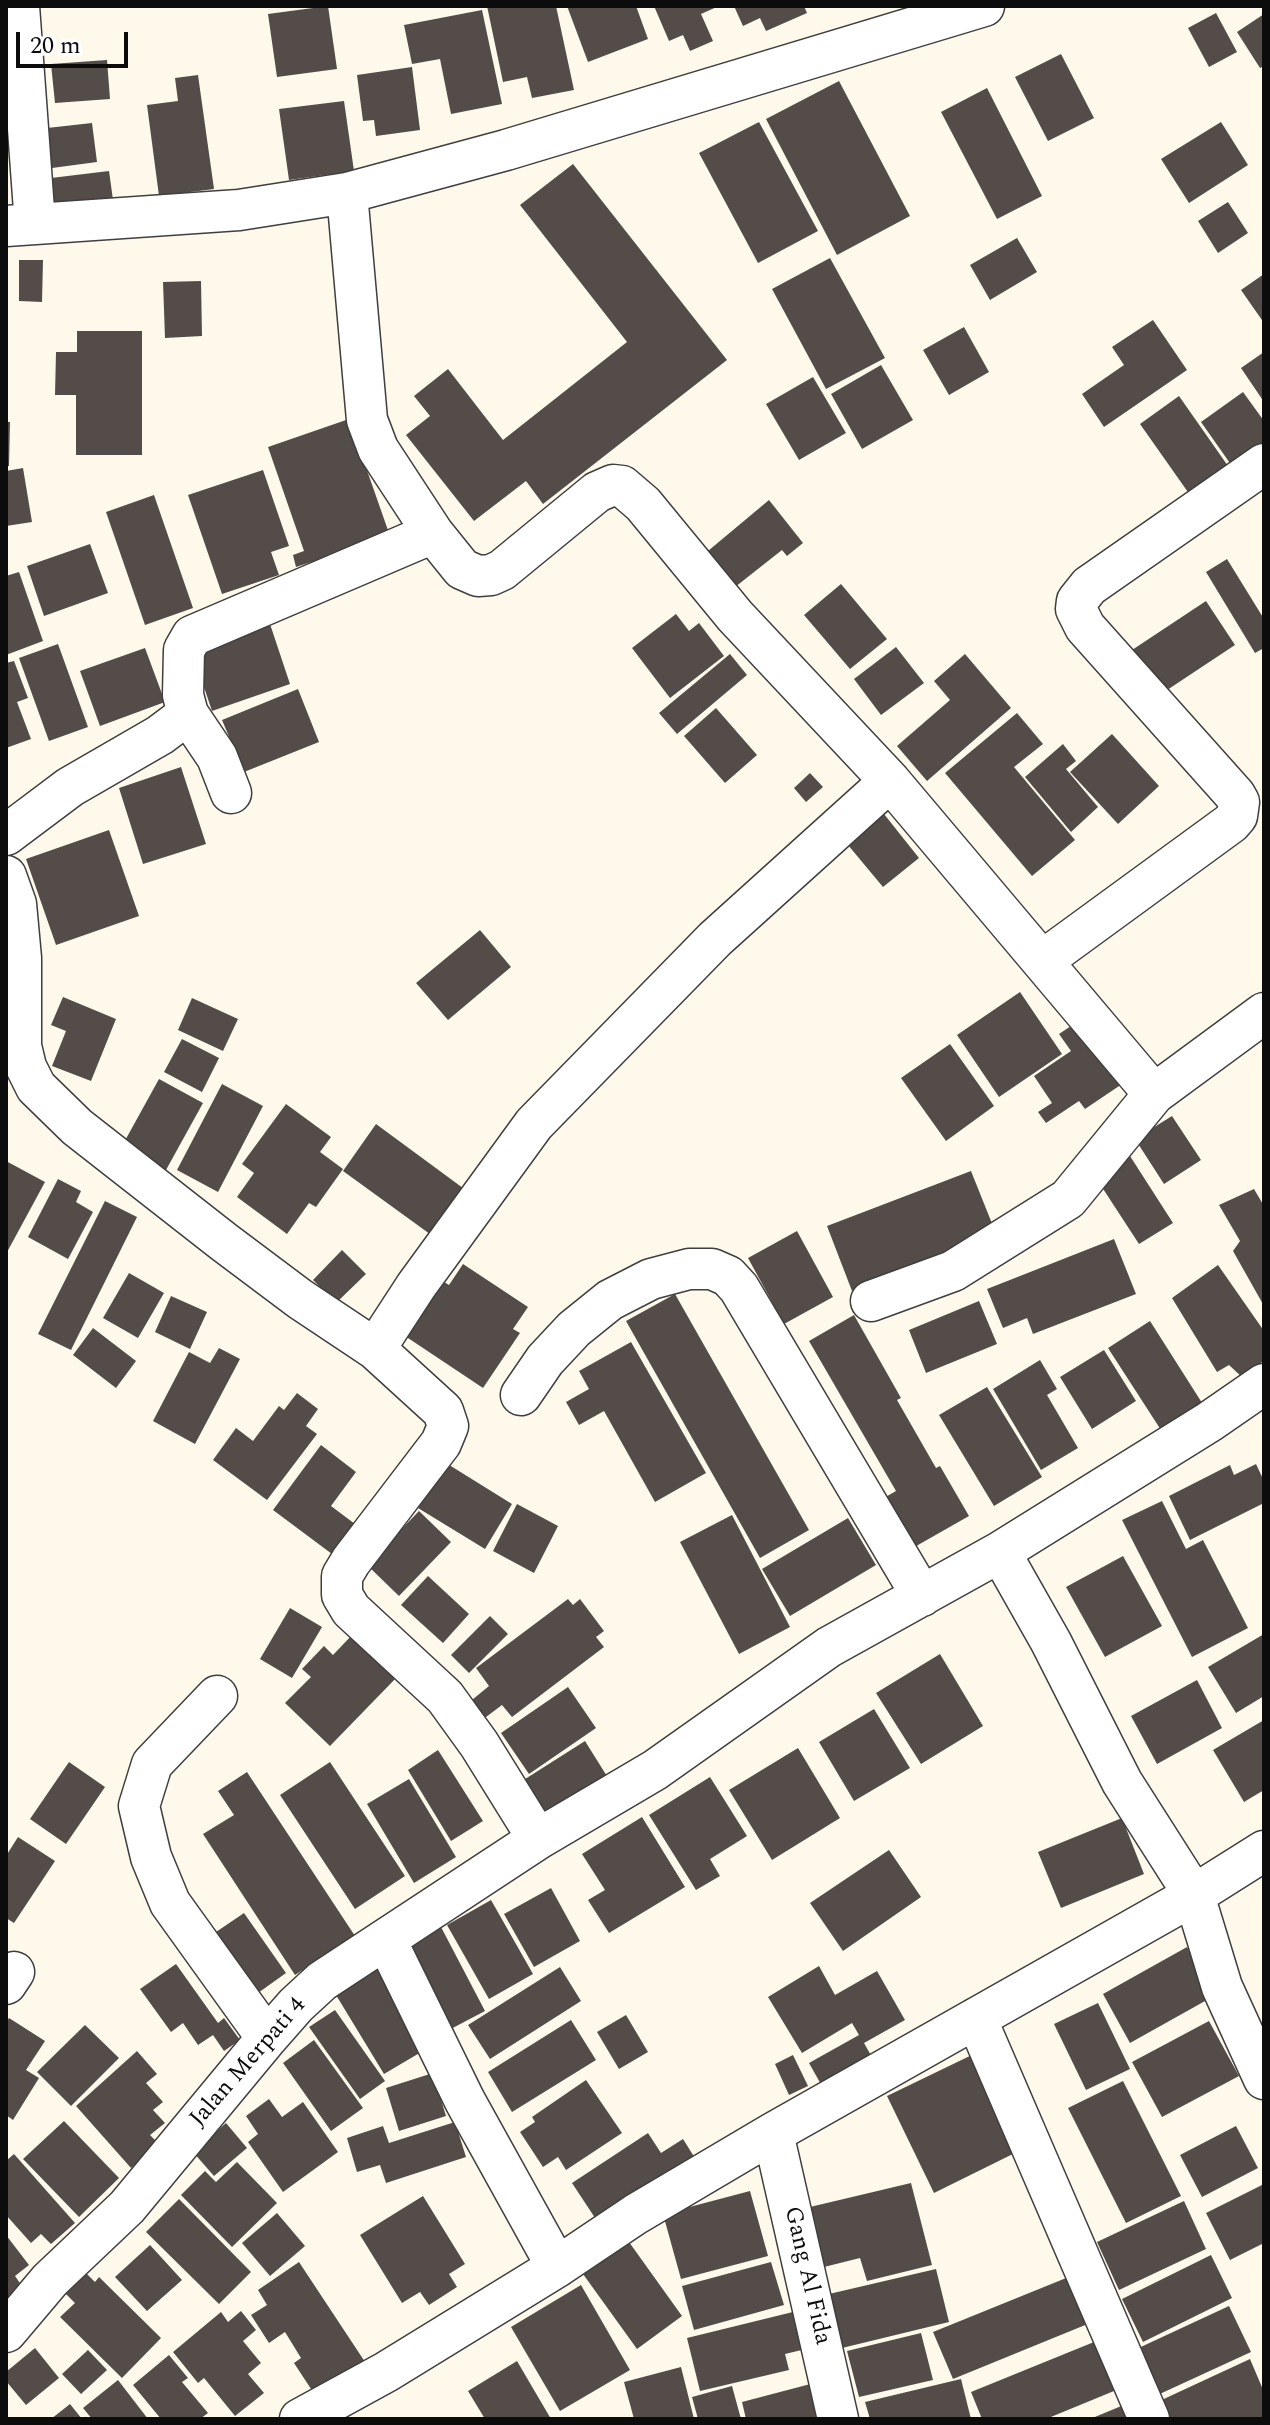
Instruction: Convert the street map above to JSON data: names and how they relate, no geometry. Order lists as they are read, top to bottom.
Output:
{
  "streets": {
    "street": ["Jalan Merpati 4", "Gang Al Fida"]
  },
  "scale_bar": "20 m"
}
